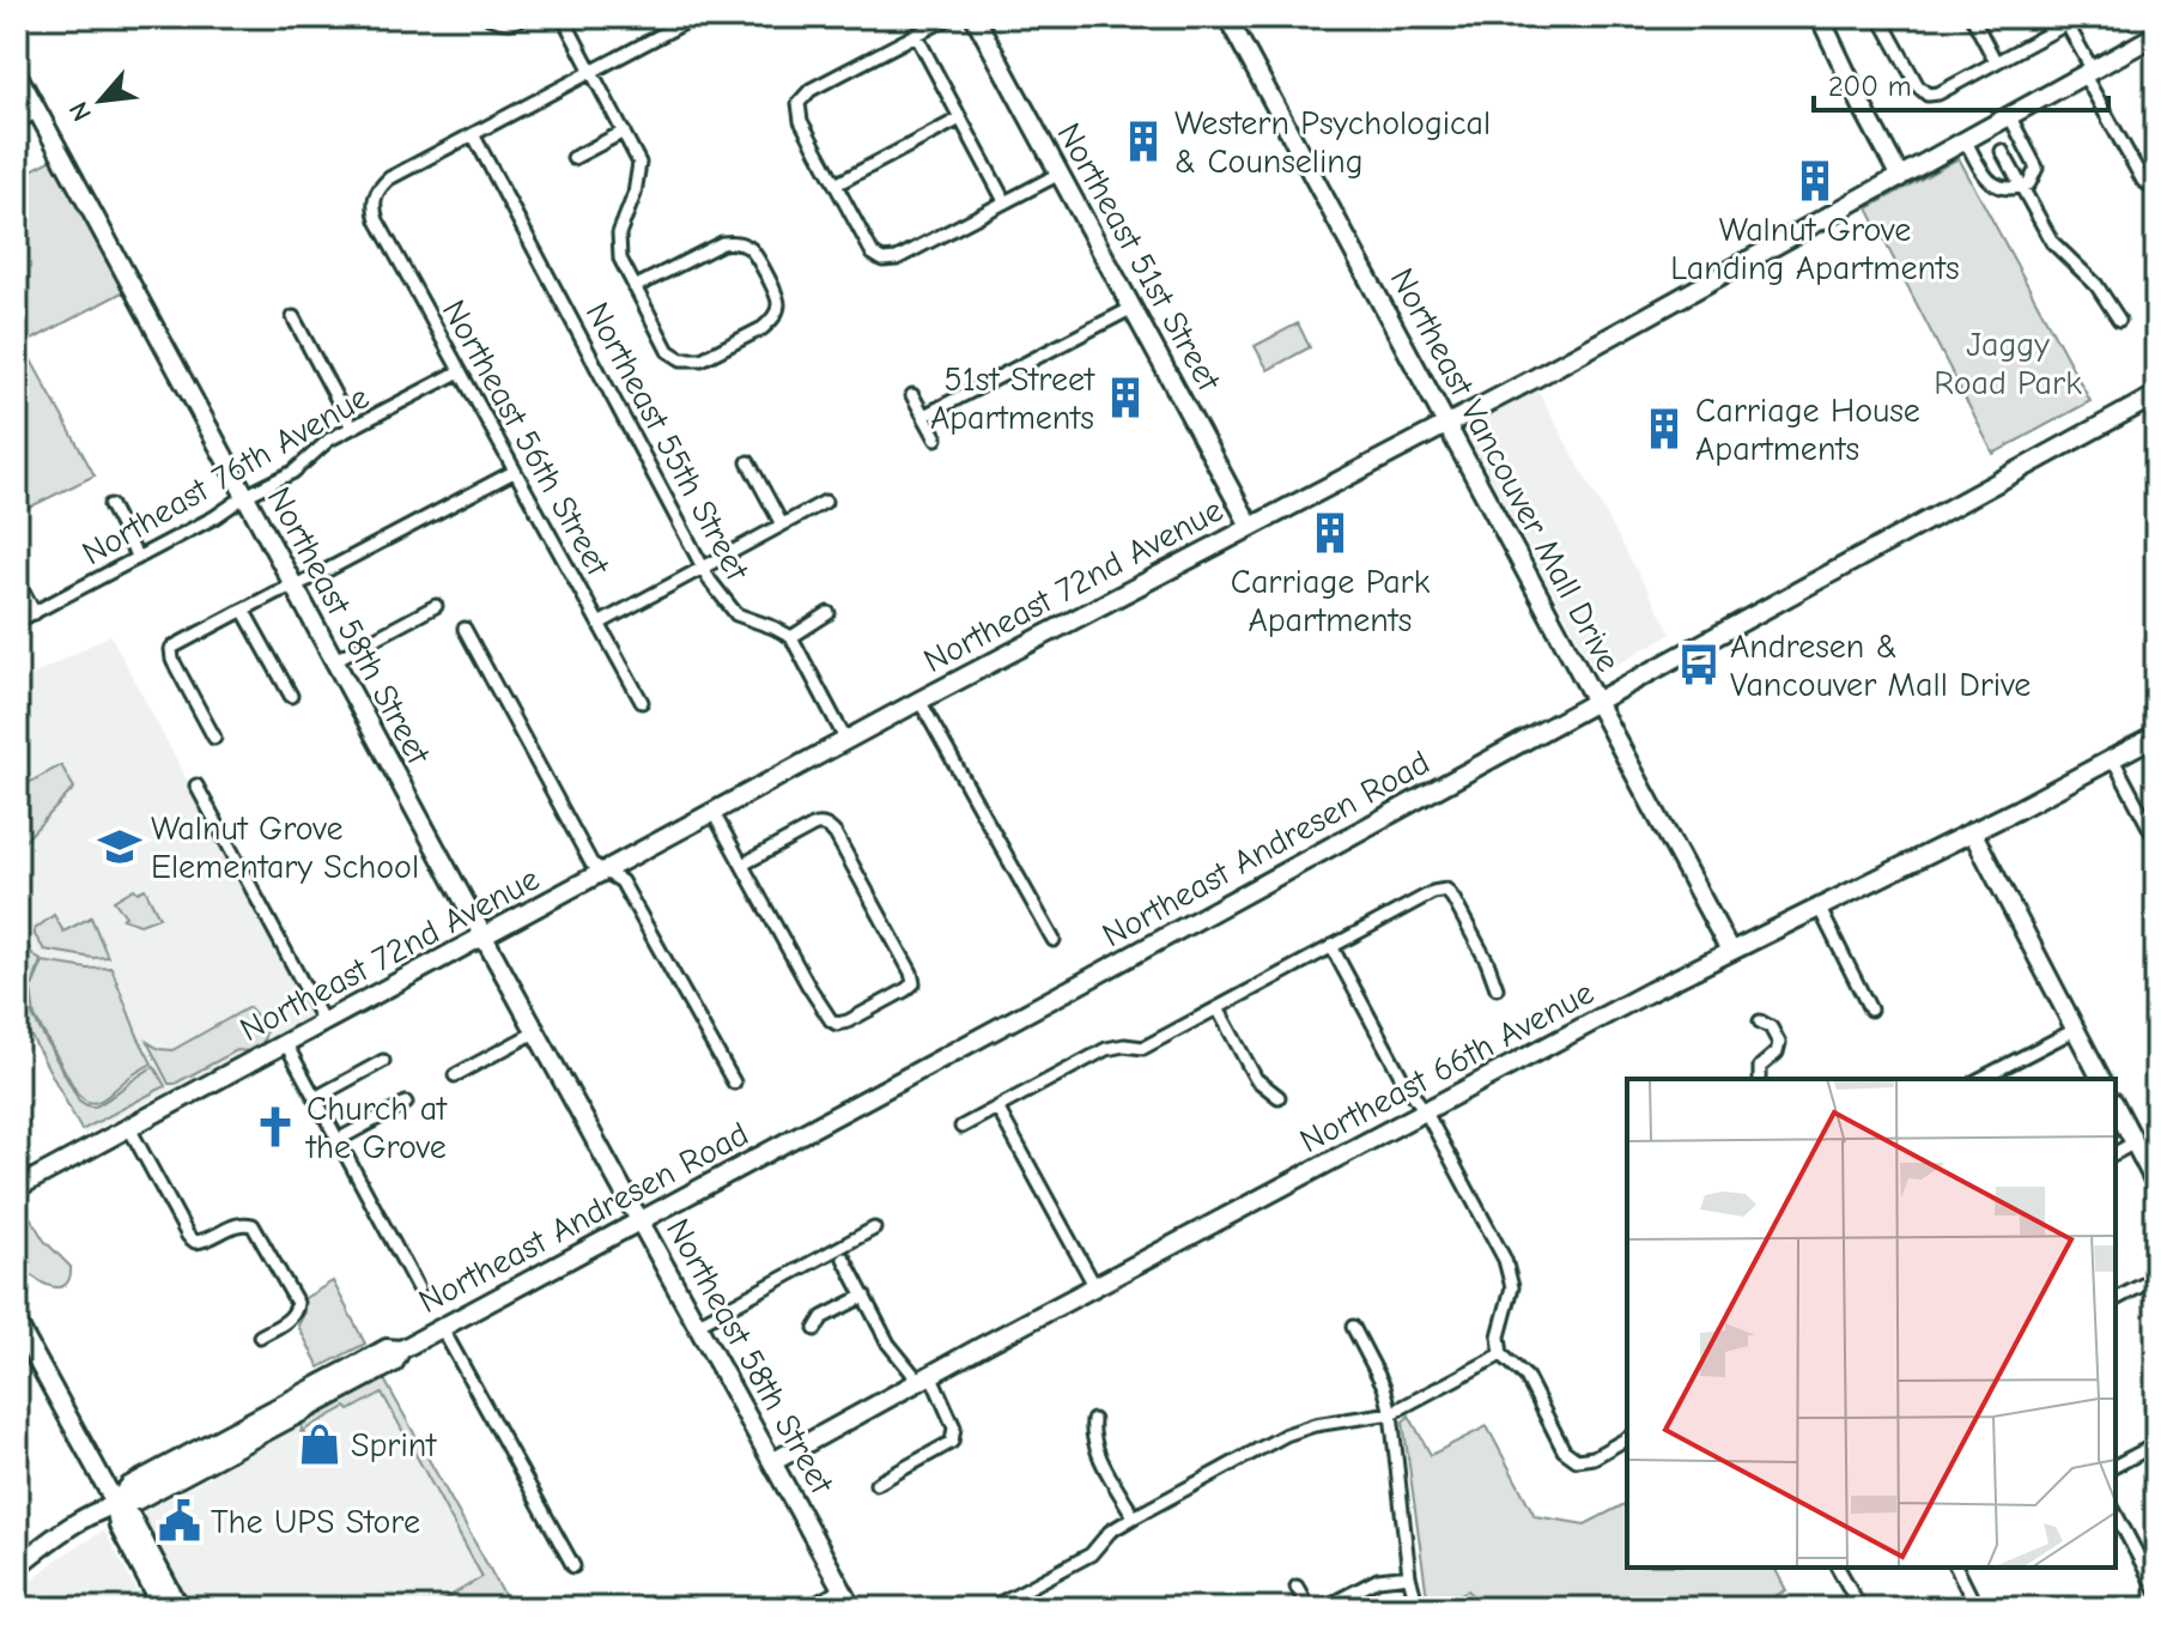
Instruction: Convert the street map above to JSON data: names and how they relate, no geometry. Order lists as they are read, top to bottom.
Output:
{
  "streets": {
    "street": [
      "Northeast 51st Street",
      "Northeast 56th Street",
      "Northeast 55th Street",
      "Northeast Vancouver Mall Drive",
      "Northeast 76th Avenue",
      "Northeast 72nd Avenue",
      "Northeast 58th Street",
      "Northeast Andresen Road",
      "Northeast 66th Avenue"
    ]
  },
  "crossings": [
    ["Northeast 51st Street", "Northeast 72nd Avenue"],
    ["Northeast 56th Street", "Northeast 55th Street"],
    ["Northeast 56th Street", "Northeast 76th Avenue"],
    ["Northeast Vancouver Mall Drive", "Northeast 72nd Avenue"],
    ["Northeast Vancouver Mall Drive", "Northeast Andresen Road"],
    ["Northeast Vancouver Mall Drive", "Northeast 66th Avenue"],
    ["Northeast 76th Avenue", "Northeast 58th Street"],
    ["Northeast 72nd Avenue", "Northeast 58th Street"],
    ["Northeast 58th Street", "Northeast Andresen Road"],
    ["Northeast 58th Street", "Northeast 66th Avenue"]
  ],
  "parks": ["Jaggy Road Park"],
  "places": {
    "building": [
      "Western Psychological & Counseling",
      "Walnut Grove Landing Apartments",
      "51st Street Apartments",
      "Carriage House Apartments",
      "Carriage Park Apartments"
    ],
    "bus stop": ["Andresen & Vancouver Mall Drive"],
    "school or university": ["Walnut Grove Elementary School"],
    "church": ["Church at the Grove"],
    "shop": ["Sprint"],
    "public building": ["The UPS Store"]
  },
  "scale_bar": "200 m",
  "north": "bottom left"
}
